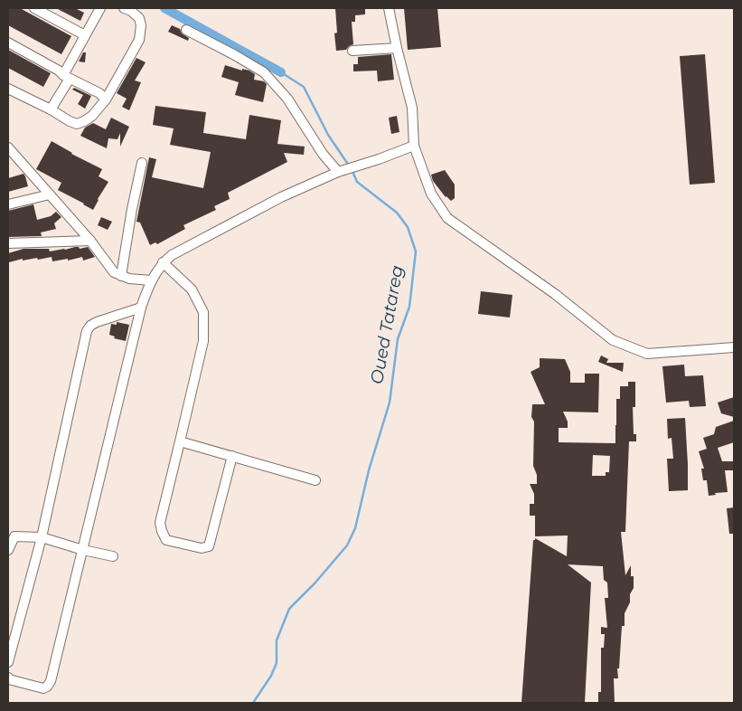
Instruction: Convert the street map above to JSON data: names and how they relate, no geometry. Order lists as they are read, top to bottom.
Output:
{
  "water": ["Oued Tatareg"]
}
